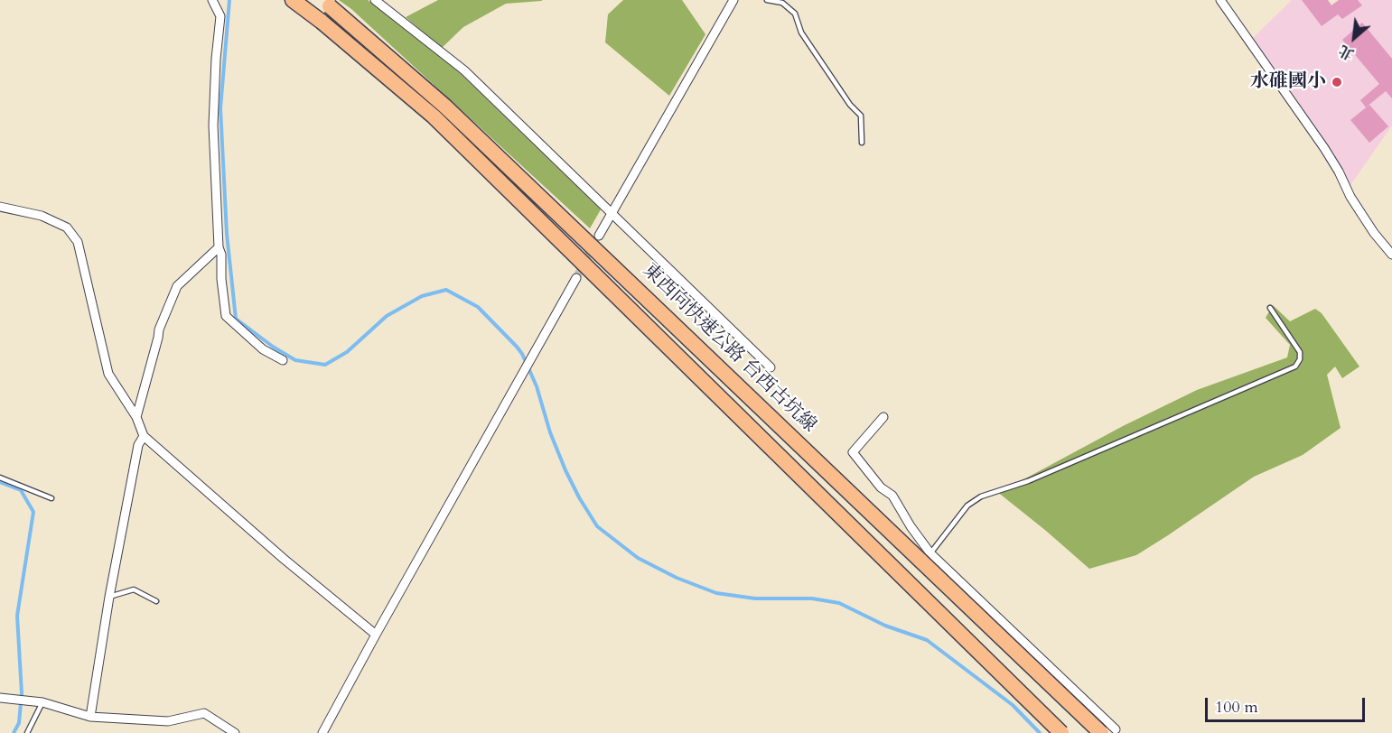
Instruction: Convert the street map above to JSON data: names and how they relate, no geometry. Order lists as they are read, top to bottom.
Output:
{
  "streets": {
    "highway": ["東西向快速公路 台西古坑線"]
  },
  "places": ["水碓國小"],
  "scale_bar": "100 m",
  "north": "bottom left"
}
